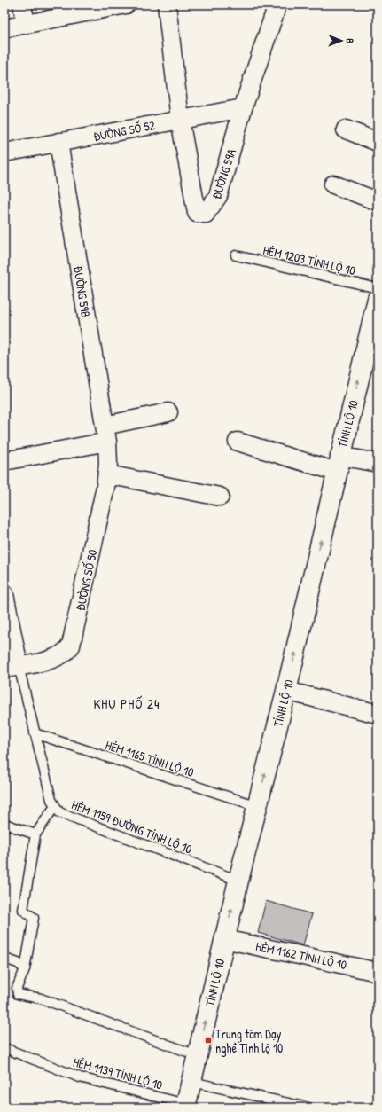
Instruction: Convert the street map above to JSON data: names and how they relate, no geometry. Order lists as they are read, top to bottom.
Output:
{
  "streets": {
    "main road": ["TỈNH LỘ 10"],
    "street": [
      "ĐƯỜNG SỐ 52",
      "ĐƯỜNG 59A",
      "ĐƯỜNG 59B",
      "ĐƯỜNG SỐ 50",
      "HẺM 1162 TỈNH LỘ 10"
    ],
    "lane": [
      "HẺM 1203 TỈNH LỘ 10",
      "HẺM 1165 TỈNH LỘ 10",
      "HẺM 1159 ĐƯỜNG TỈNH LỘ 10",
      "HẺM 1139 TỈNH LỘ 10"
    ]
  },
  "crossings": [
    ["ĐƯỜNG SỐ 52", "ĐƯỜNG 59A"],
    ["ĐƯỜNG SỐ 52", "ĐƯỜNG 59B"],
    ["ĐƯỜNG 59B", "ĐƯỜNG SỐ 50"],
    ["TỈNH LỘ 10", "HẺM 1165 TỈNH LỘ 10"],
    ["TỈNH LỘ 10", "HẺM 1159 ĐƯỜNG TỈNH LỘ 10"],
    ["TỈNH LỘ 10", "HẺM 1162 TỈNH LỘ 10"],
    ["TỈNH LỘ 10", "HẺM 1139 TỈNH LỘ 10"],
    ["ĐƯỜNG SỐ 50", "HẺM 1159 ĐƯỜNG TỈNH LỘ 10"],
    ["HẺM 1165 TỈNH LỘ 10", "HẺM 1159 ĐƯỜNG TỈNH LỘ 10"]
  ],
  "one_way": ["TỈNH LỘ 10"],
  "districts": ["KHU PHỐ 24"],
  "places": {
    "transit": ["Trung tâm Dạy nghề Tỉnh lộ 10"]
  },
  "north": "right"
}
